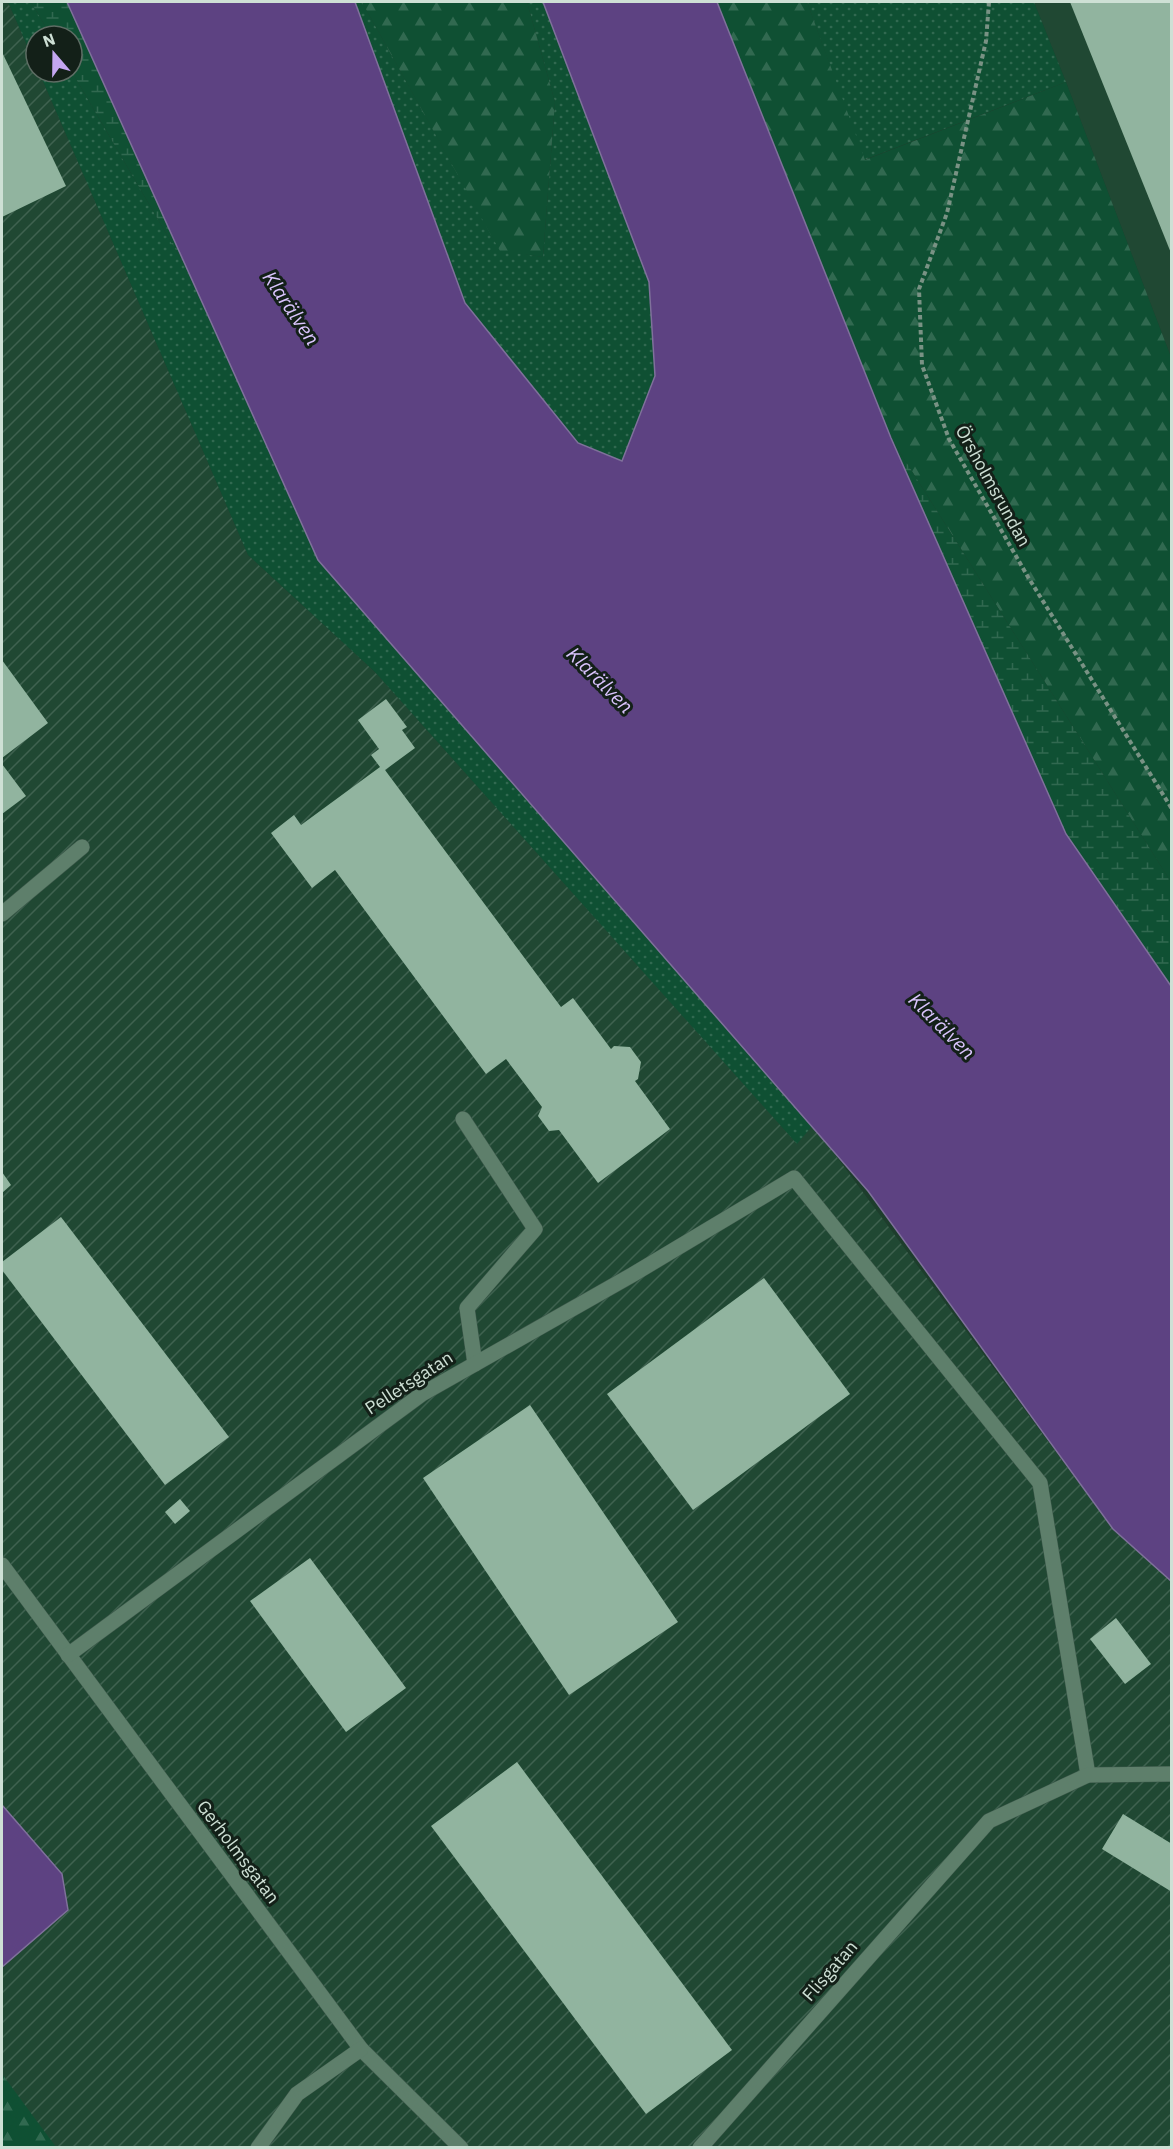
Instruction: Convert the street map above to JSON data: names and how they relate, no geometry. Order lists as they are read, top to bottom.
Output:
{
  "streets": {
    "lane": ["Pelletsgatan", "Gerholmsgatan", "Flisgatan"],
    "path": ["Örsholmsrundan"]
  },
  "crossings": [
    ["Pelletsgatan", "Gerholmsgatan"],
    ["Pelletsgatan", "Flisgatan"]
  ],
  "water": ["Klarälven"],
  "north": "top"
}
